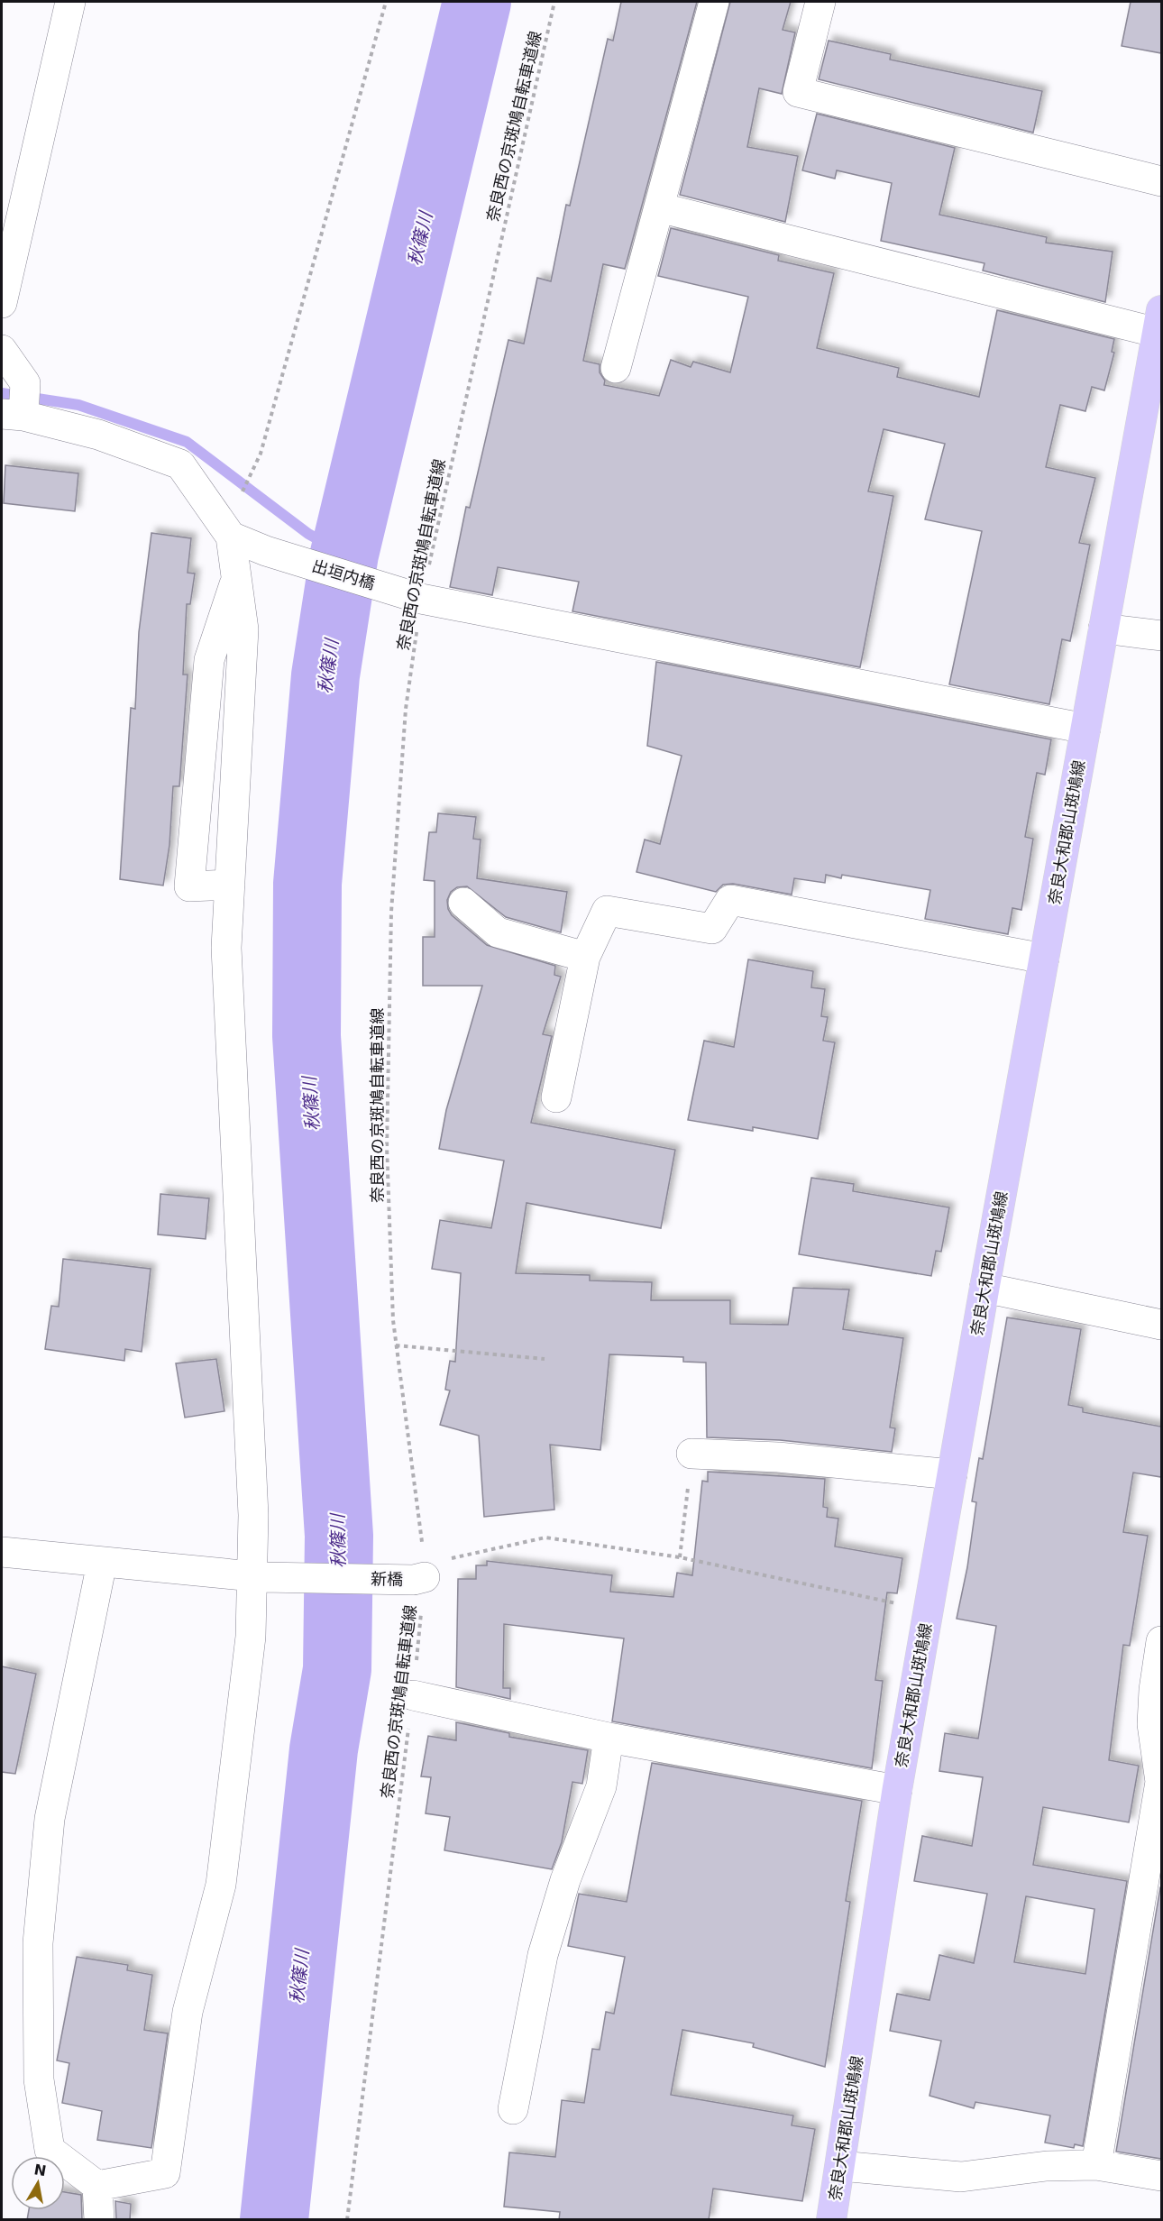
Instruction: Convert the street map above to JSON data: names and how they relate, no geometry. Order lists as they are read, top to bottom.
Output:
{
  "streets": {
    "main road": ["奈良大和郡山斑鳩線"],
    "street": ["出垣内橋", "新橋"],
    "path": ["奈良西の京斑鳩自転車道線"]
  },
  "crossings": [
    ["奈良西の京斑鳩自転車道線", "出垣内橋"],
    ["奈良西の京斑鳩自転車道線", "新橋"],
    ["出垣内橋", "奈良大和郡山斑鳩線"]
  ],
  "water": ["秋篠川"],
  "north": "top"
}
